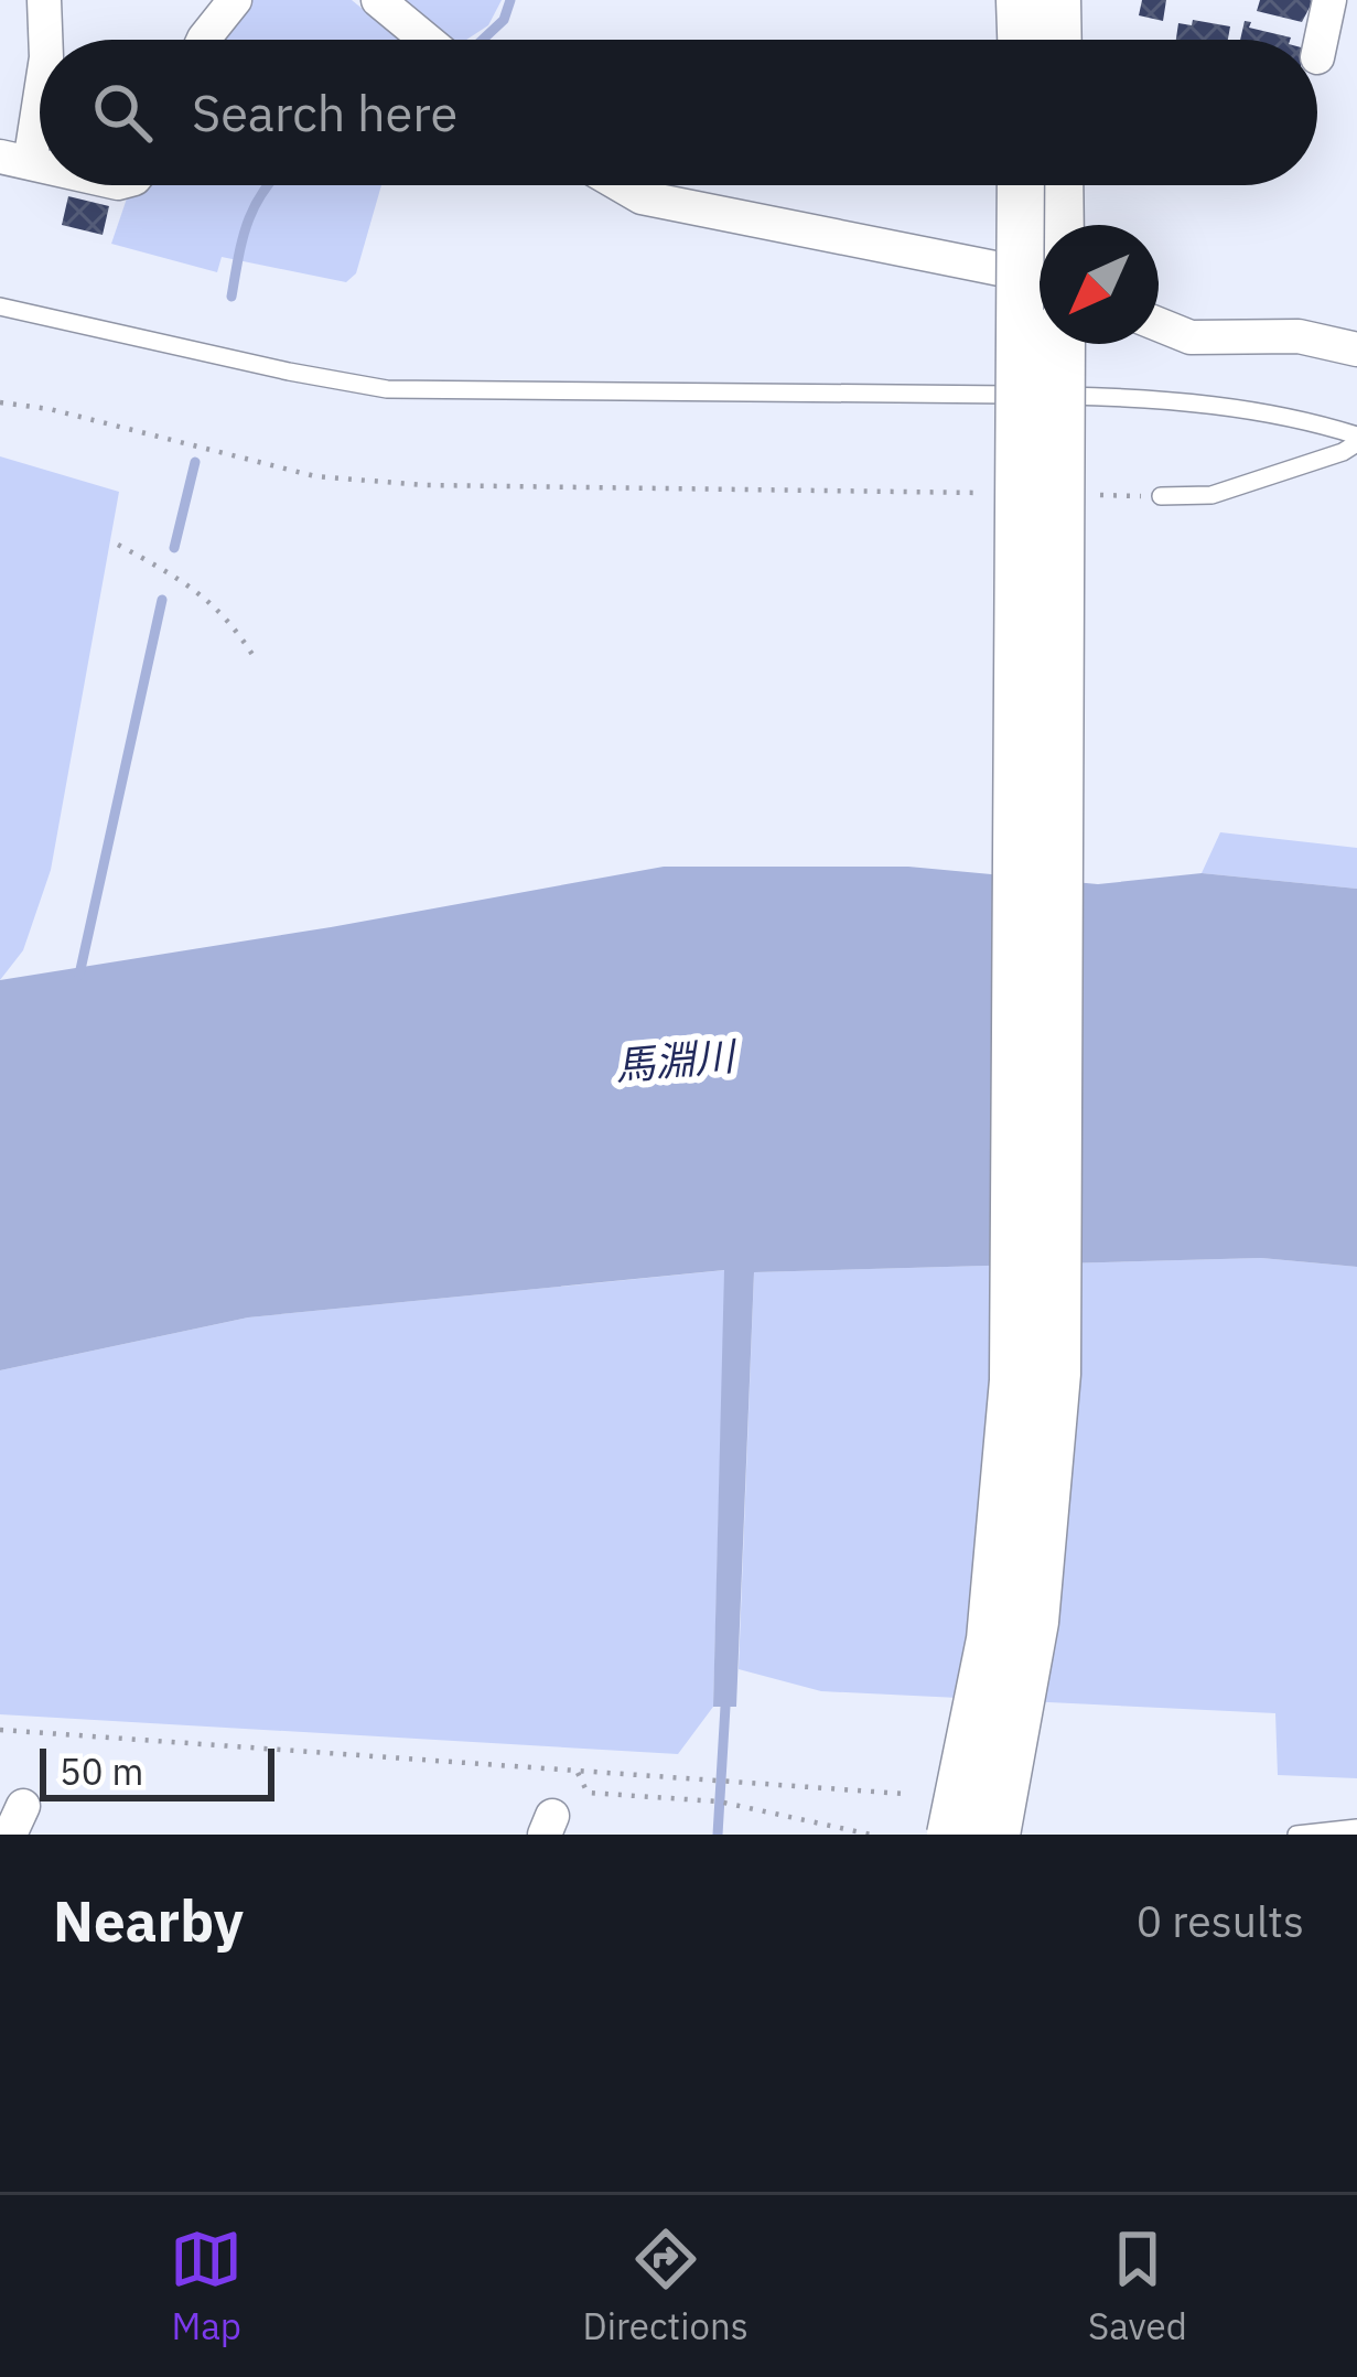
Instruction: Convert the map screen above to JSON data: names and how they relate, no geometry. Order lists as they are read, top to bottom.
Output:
{
  "water": ["馬淵川"],
  "scale_bar": "50 m",
  "north": "bottom left",
  "page": {
    "search": "Search here",
    "scale": "50 m",
    "heading": ["Nearby", "0 results"],
    "nav": ["Map", "Directions", "Saved"]
  }
}
